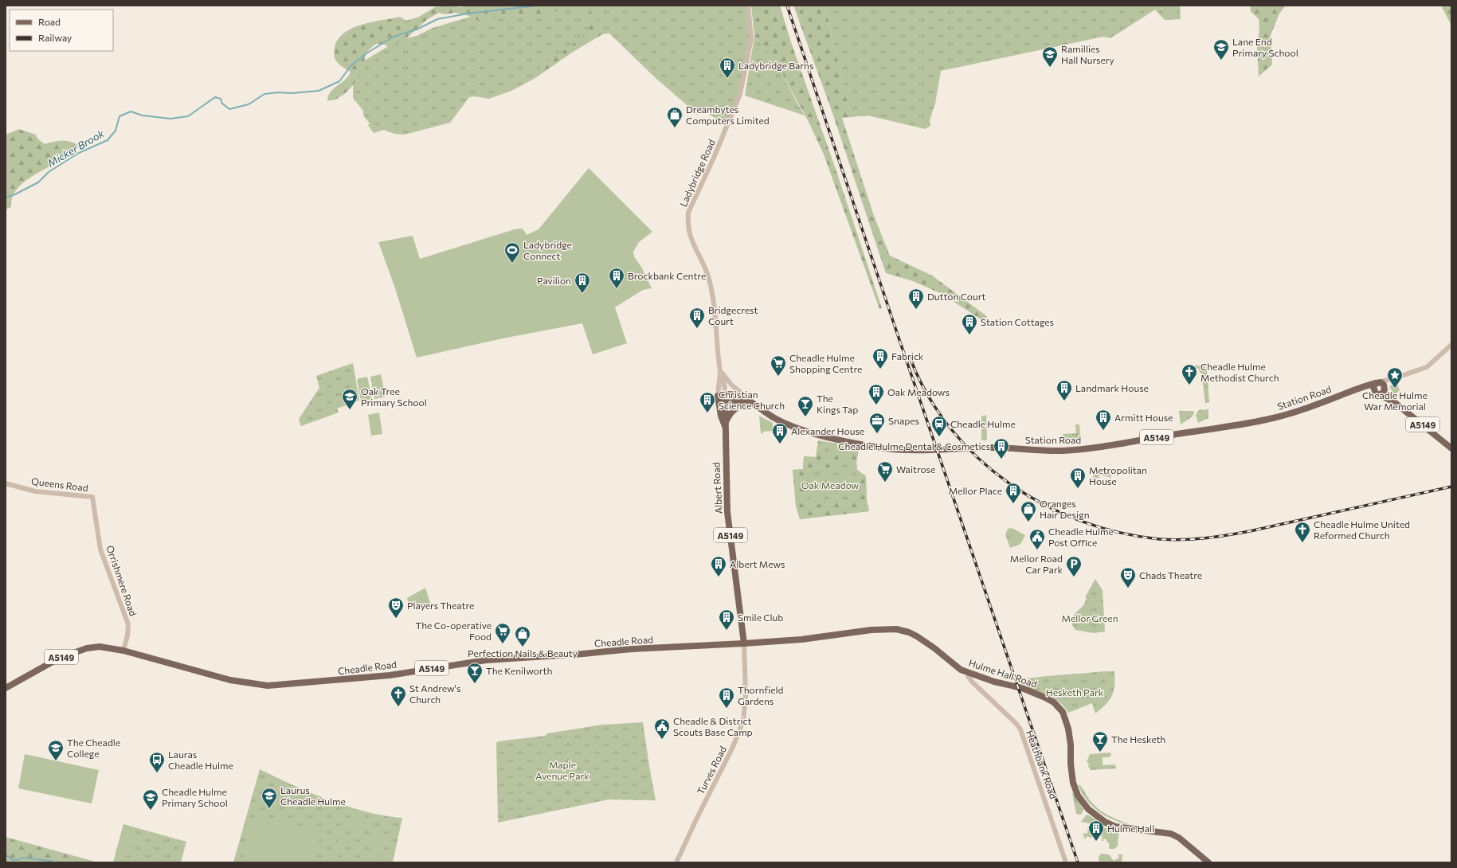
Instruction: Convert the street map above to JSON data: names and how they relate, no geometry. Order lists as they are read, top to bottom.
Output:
{
  "streets": {
    "main road": [
      "Station Road",
      "A5149",
      "Albert Road",
      "Cheadle Road",
      "Hulme Hall Road"
    ],
    "street": [
      "Ladybridge Road",
      "Queens Road",
      "Orrishmere Road",
      "Heathbank Road",
      "Turves Road"
    ]
  },
  "crossings": [
    ["Ladybridge Road", "A5149"],
    ["Ladybridge Road", "Albert Road"],
    ["Station Road", "A5149"],
    ["Station Road", "Albert Road"],
    ["A5149", "Albert Road"],
    ["Queens Road", "Orrishmere Road"],
    ["Albert Road", "Cheadle Road"],
    ["Albert Road", "Hulme Hall Road"],
    ["Albert Road", "Turves Road"],
    ["Orrishmere Road", "Cheadle Road"],
    ["Cheadle Road", "Hulme Hall Road"],
    ["Cheadle Road", "Turves Road"],
    ["Hulme Hall Road", "Heathbank Road"],
    ["Hulme Hall Road", "Turves Road"]
  ],
  "water": ["Micker Brook"],
  "parks": [
    "Oak Meadow",
    "Mellor Green",
    "Hesketh Park",
    "Maple Avenue Park"
  ],
  "places": {
    "school or university": [
      "Lane End Primary School",
      "Ramillies Hall Nursery",
      "Oak Tree Primary School",
      "The Cheadle College",
      "Laurus Cheadle Hulme",
      "Cheadle Hulme Primary School"
    ],
    "building": [
      "Ladybridge Barns",
      "Brockbank Centre",
      "Pavilion",
      "Dutton Court",
      "Bridgecrest Court",
      "Station Cottages",
      "Fabrick",
      "Landmark House",
      "Oak Meadows",
      "Christian Science Church",
      "Armitt House",
      "Alexander House",
      "Cheadle Hulme Dental & Cosmetics",
      "Metropolitan House",
      "Mellor Place",
      "Albert Mews",
      "Smile Club",
      "Thornfield Gardens",
      "Hulme Hall"
    ],
    "shop": ["Dreambytes Computers Limited", "Oranges Hair Design", "Perfection Nails & Beauty"],
    "sports": ["Ladybridge Connect"],
    "supermarket": ["Cheadle Hulme Shopping Centre", "Waitrose", "The Co-operative Food"],
    "church": ["Cheadle Hulme Methodist Church", "Cheadle Hulme United Reformed Church", "St Andrew's Church"],
    "place": ["Cheadle Hulme War Memorial"],
    "bar": ["The Kings Tap", "The Kenilworth", "The Hesketh"],
    "office": ["Snapes"],
    "station": ["Cheadle Hulme"],
    "public building": ["Cheadle Hulme Post Office", "Cheadle & District Scouts Base Camp"],
    "parking": ["Mellor Road Car Park"],
    "theatre": ["Chads Theatre", "Players Theatre"],
    "bus stop": ["Lauras Cheadle Hulme"]
  },
  "legend": ["Road", "Railway"]
}
